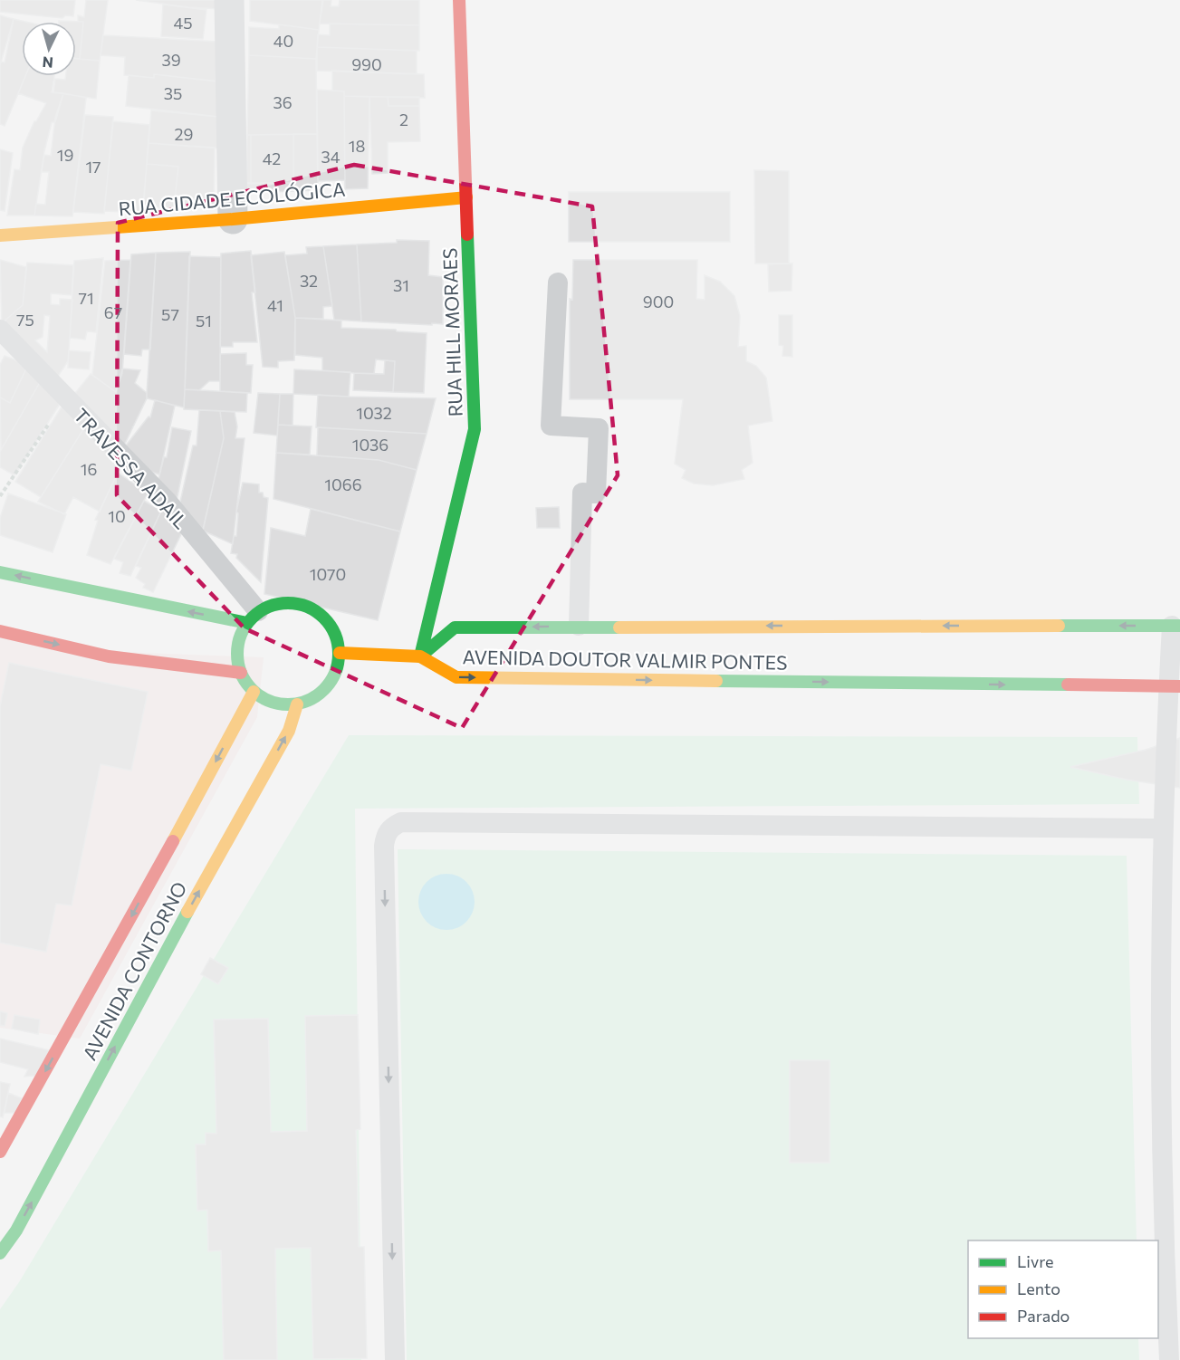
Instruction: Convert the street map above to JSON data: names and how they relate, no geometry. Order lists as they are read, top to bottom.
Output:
{
  "streets": {
    "street": [
      "RUA CIDADE ECOLÓGICA",
      "RUA HILL MORAES",
      "AVENIDA DOUTOR VALMIR PONTES",
      "AVENIDA CONTORNO"
    ],
    "lane": ["TRAVESSA ADAIL"]
  },
  "crossings": [
    ["RUA CIDADE ECOLÓGICA", "RUA HILL MORAES"],
    ["RUA HILL MORAES", "AVENIDA DOUTOR VALMIR PONTES"],
    ["TRAVESSA ADAIL", "AVENIDA CONTORNO"]
  ],
  "house_numbers": [
    "45",
    "40",
    "39",
    "990",
    "35",
    "36",
    "2",
    "29",
    "18",
    "19",
    "34",
    "42",
    "17",
    "32",
    "31",
    "71",
    "900",
    "41",
    "67",
    "57",
    "75",
    "51",
    "1032",
    "1036",
    "16",
    "1066",
    "10",
    "1070"
  ],
  "legend": ["Livre", "Lento", "Parado"],
  "north": "bottom"
}
